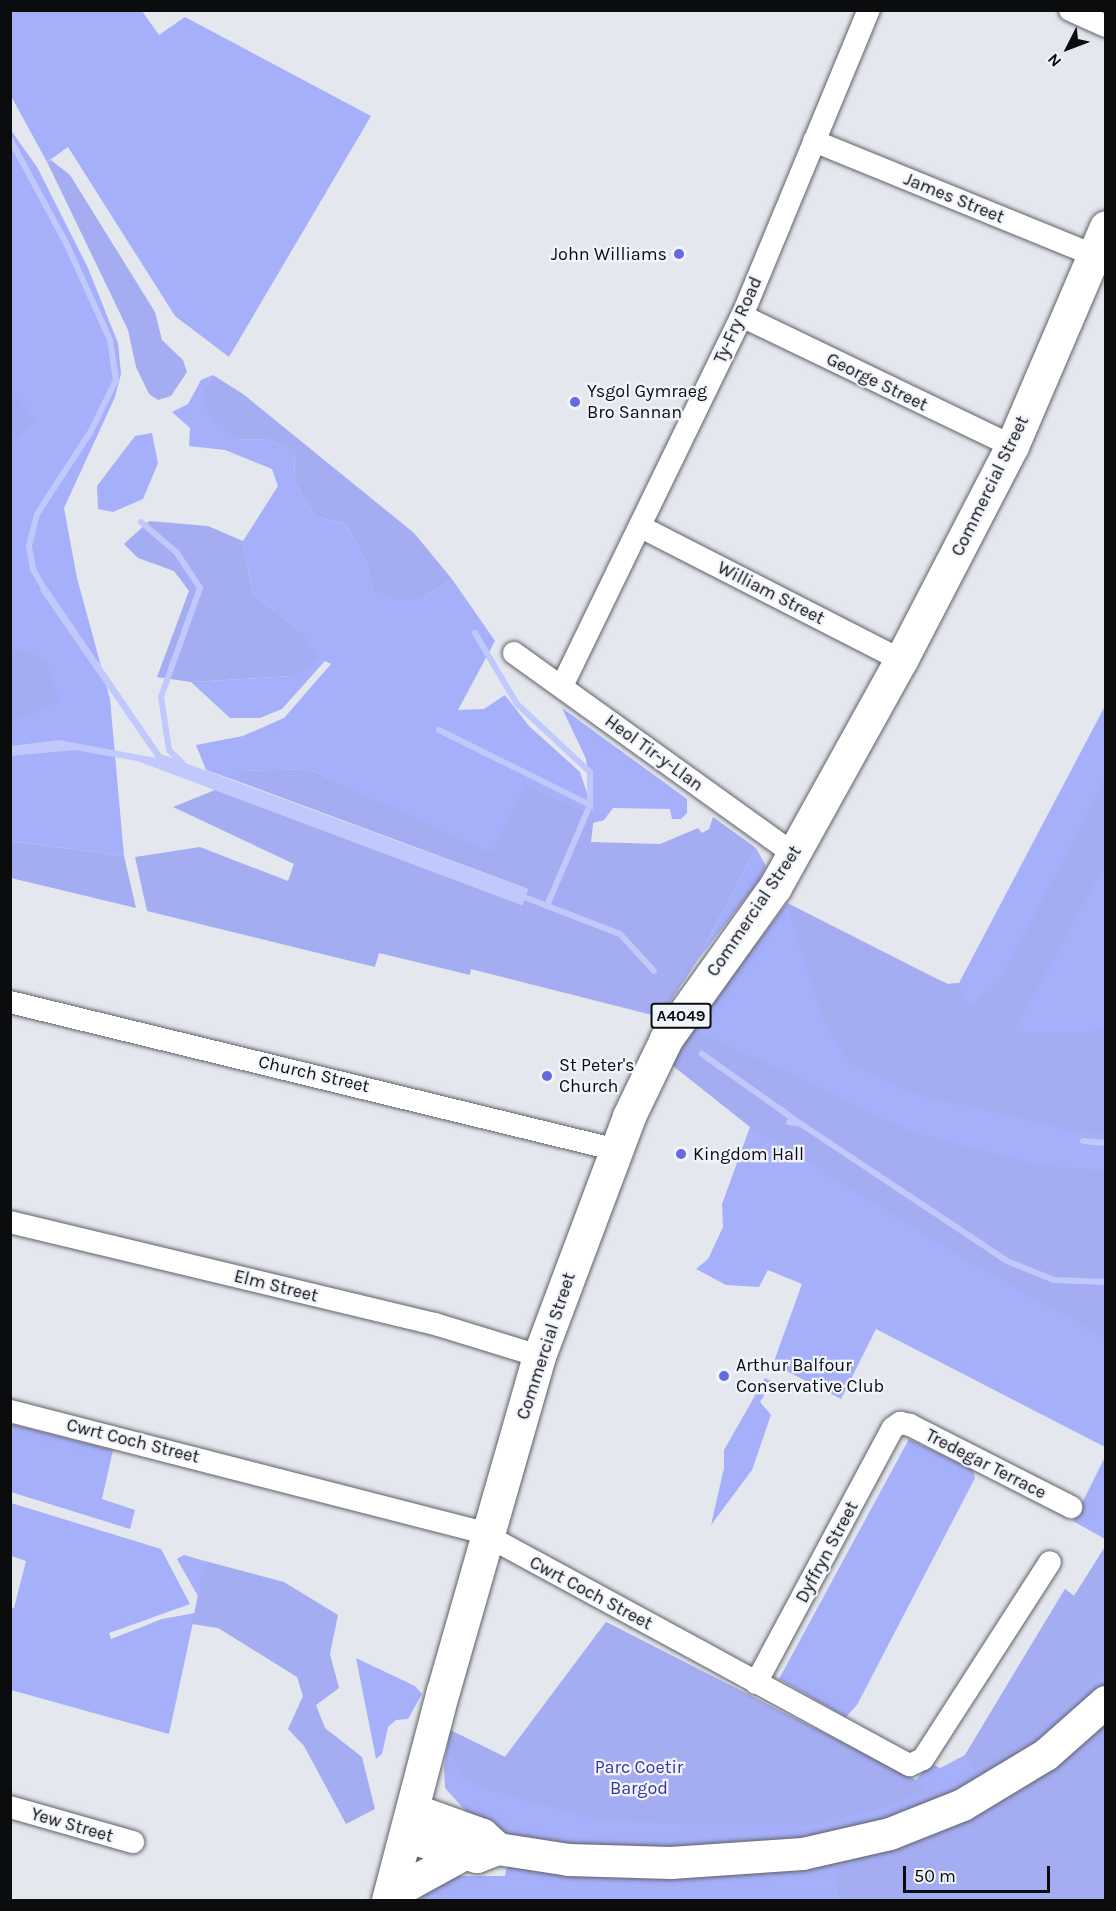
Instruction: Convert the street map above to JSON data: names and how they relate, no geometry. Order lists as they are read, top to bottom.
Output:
{
  "streets": {
    "main road": ["Commercial Street", "A4049"],
    "street": [
      "James Street",
      "Ty-Fry Road",
      "George Street",
      "William Street",
      "Heol Tir-y-Llan",
      "Church Street",
      "Elm Street",
      "Cwrt Coch Street",
      "Tredegar Terrace",
      "Dyffryn Street",
      "Yew Street"
    ]
  },
  "crossings": [
    ["James Street", "Ty-Fry Road"],
    ["James Street", "Commercial Street"],
    ["Ty-Fry Road", "George Street"],
    ["Ty-Fry Road", "William Street"],
    ["Ty-Fry Road", "Heol Tir-y-Llan"],
    ["George Street", "Commercial Street"],
    ["Commercial Street", "William Street"],
    ["Commercial Street", "Heol Tir-y-Llan"],
    ["Commercial Street", "Church Street"],
    ["Commercial Street", "Elm Street"],
    ["Commercial Street", "Cwrt Coch Street"],
    ["Cwrt Coch Street", "Dyffryn Street"],
    ["Tredegar Terrace", "Dyffryn Street"]
  ],
  "parks": ["Parc Coetir Bargod"],
  "places": [
    "John Williams",
    "Ysgol Gymraeg Bro Sannan",
    "St Peter's Church",
    "Kingdom Hall",
    "Arthur Balfour Conservative Club"
  ],
  "scale_bar": "50 m",
  "north": "bottom left"
}
